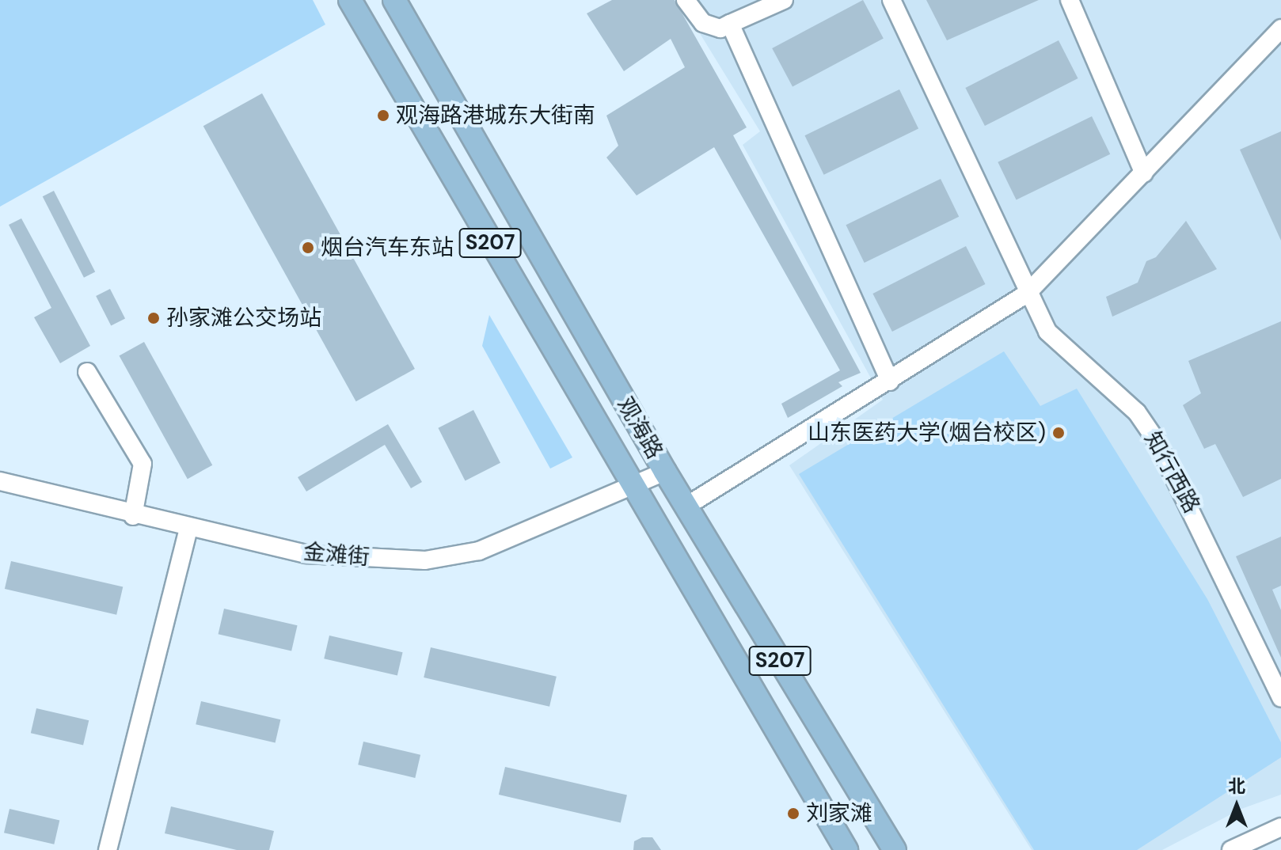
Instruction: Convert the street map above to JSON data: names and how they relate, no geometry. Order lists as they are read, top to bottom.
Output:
{
  "streets": {
    "main road": ["S207", "观海路"],
    "street": ["知行西路", "金滩街"]
  },
  "crossings": [
    ["观海路", "金滩街"]
  ],
  "places": [
    "观海路港城东大街南",
    "烟台汽车东站",
    "孙家滩公交场站",
    "山东医药大学(烟台校区)",
    "刘家滩"
  ],
  "north": "top"
}
